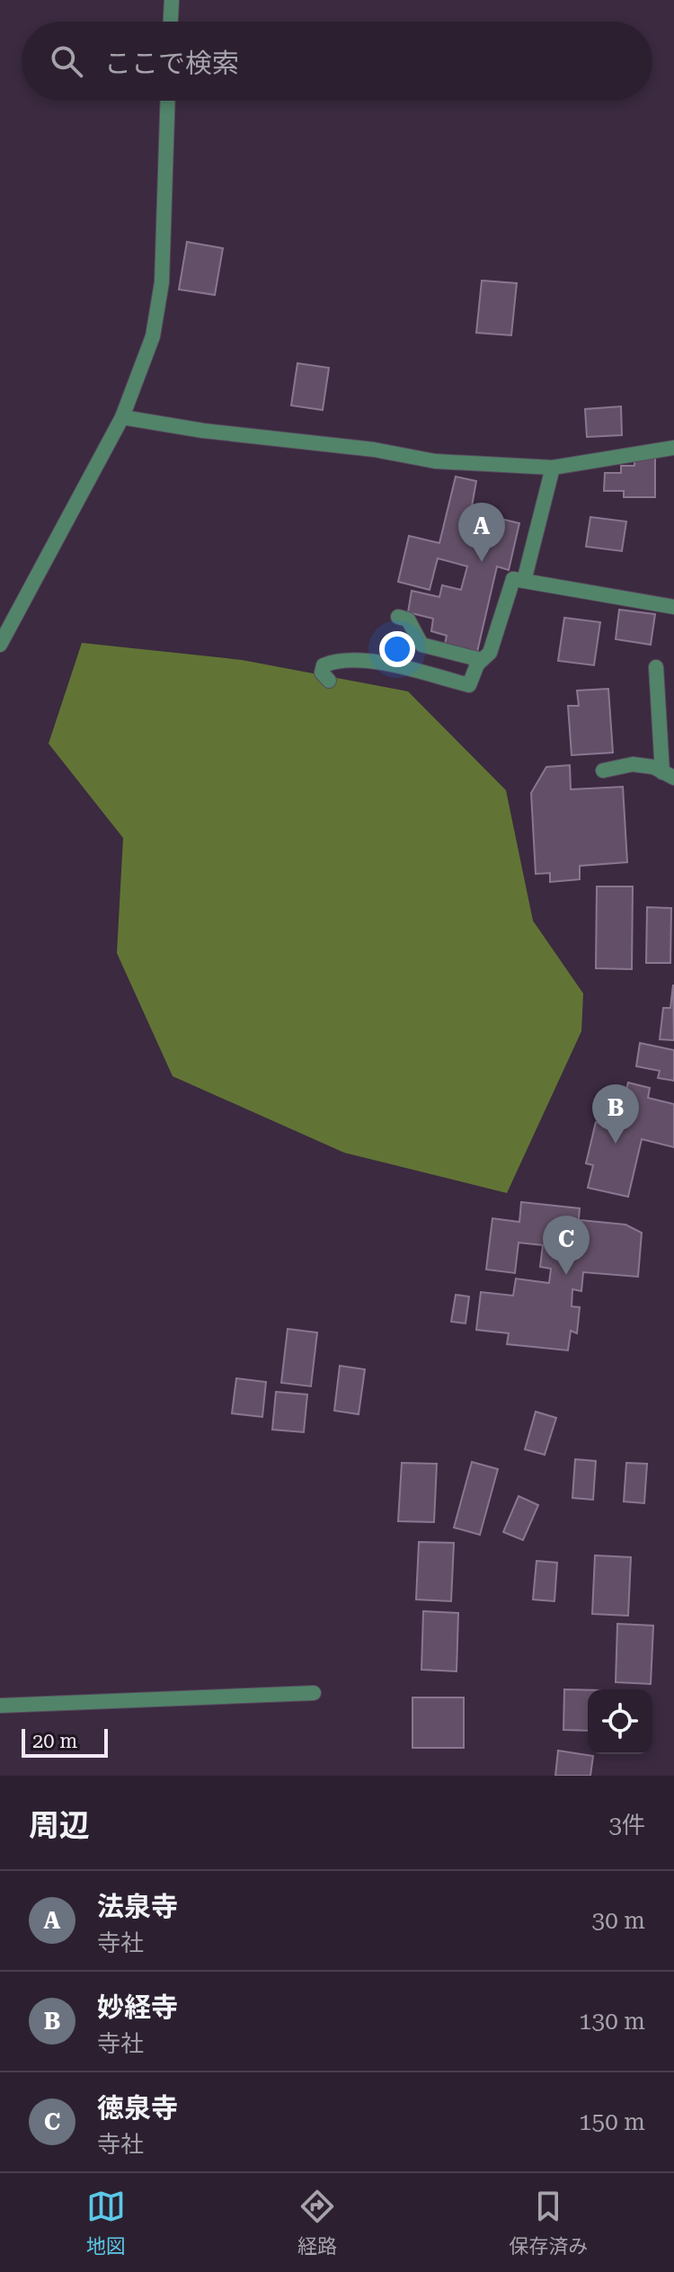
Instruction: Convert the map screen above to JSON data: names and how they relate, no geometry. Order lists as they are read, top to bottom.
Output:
{
  "scale_bar": "20 m",
  "page": {
    "search": "ここで検索",
    "pins": ["A", "B", "C"],
    "scale": "20 m",
    "heading": ["周辺", "3件"],
    "list": [
      {
        "mark": "A",
        "name": "法泉寺",
        "note": "寺社",
        "value": "30 m"
      },
      {
        "mark": "B",
        "name": "妙経寺",
        "note": "寺社",
        "value": "130 m"
      },
      {
        "mark": "C",
        "name": "徳泉寺",
        "note": "寺社",
        "value": "150 m"
      }
    ],
    "nav": ["地図", "経路", "保存済み"]
  }
}
